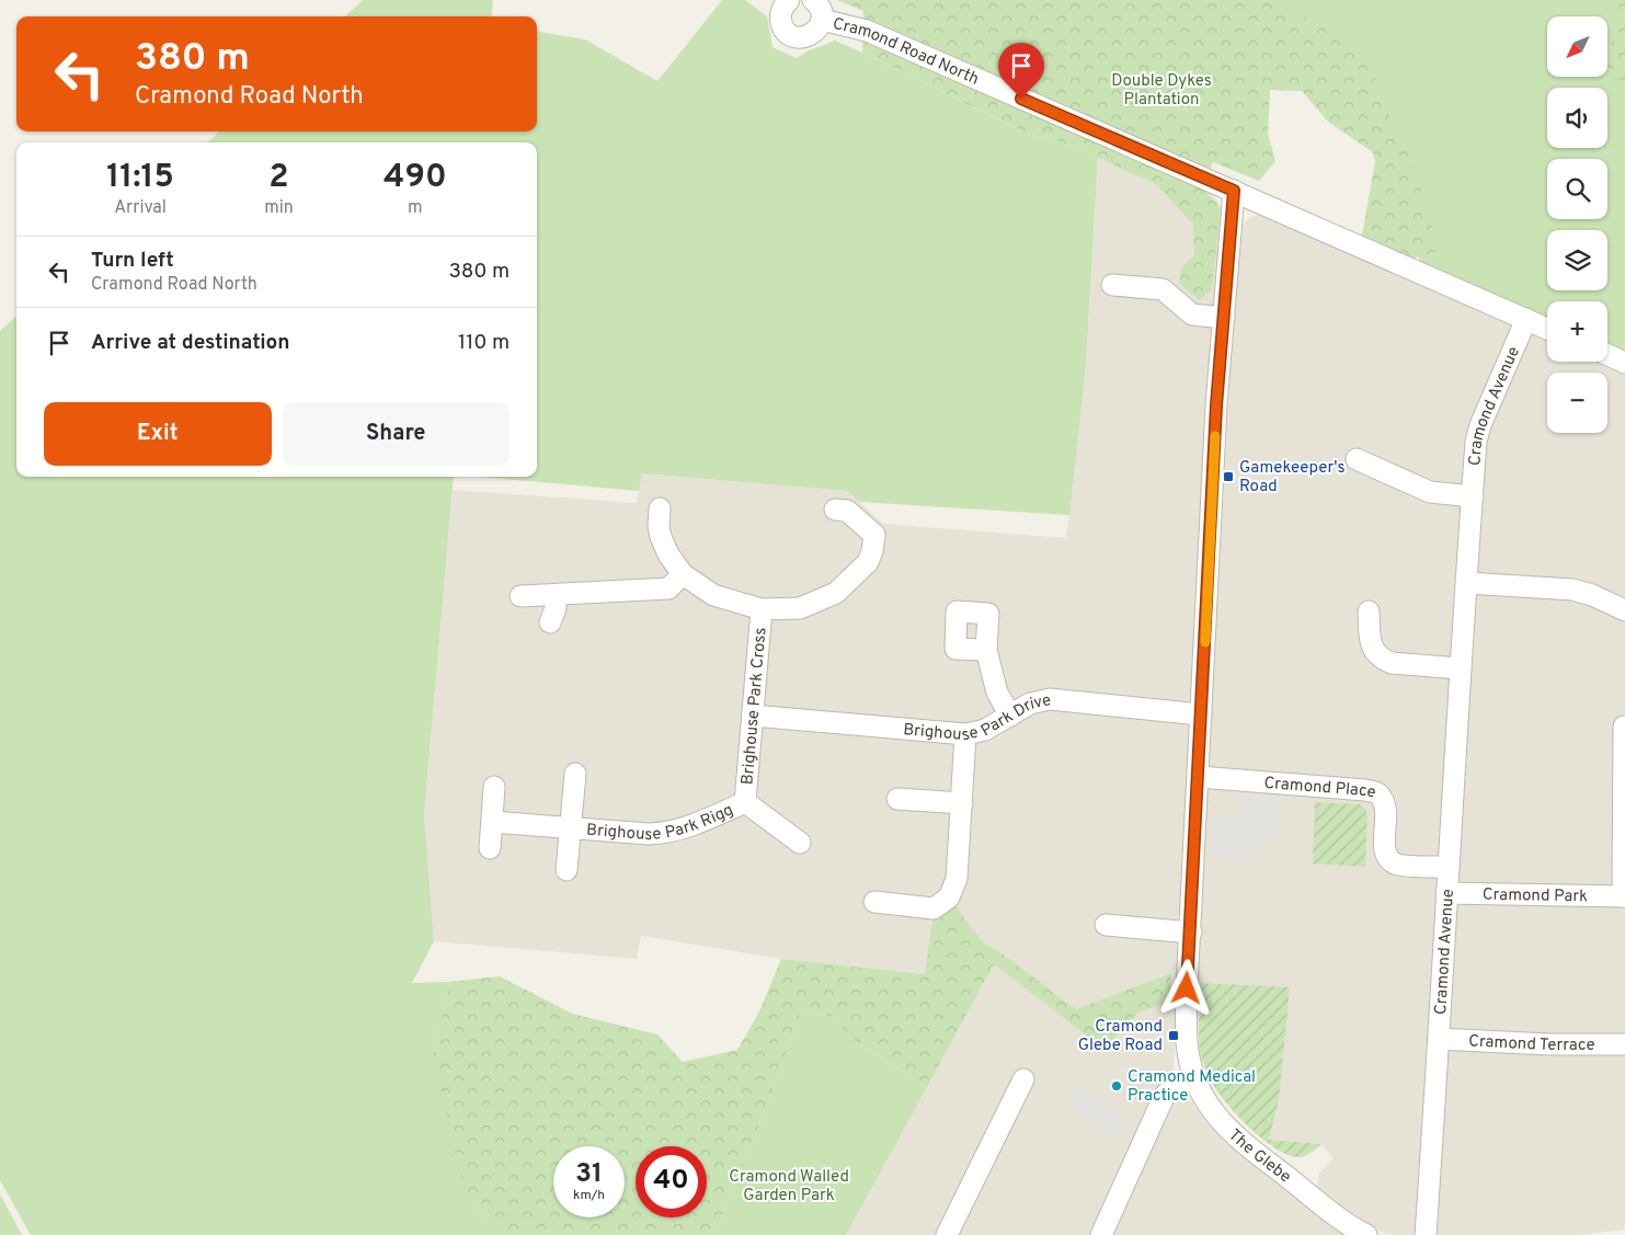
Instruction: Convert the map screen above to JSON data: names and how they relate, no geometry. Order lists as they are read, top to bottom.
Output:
{
  "streets": {
    "street": [
      "Cramond Road North",
      "Cramond Avenue",
      "Brighouse Park Cross",
      "Brighouse Park Drive",
      "Cramond Place",
      "Brighouse Park Rigg",
      "Cramond Park",
      "Cramond Terrace",
      "The Glebe"
    ]
  },
  "crossings": [
    ["Cramond Avenue", "Cramond Place"],
    ["Cramond Avenue", "Cramond Park"],
    ["Cramond Avenue", "Cramond Terrace"],
    ["Brighouse Park Cross", "Brighouse Park Drive"],
    ["Brighouse Park Cross", "Brighouse Park Rigg"]
  ],
  "parks": ["Double Dykes Plantation", "Cramond Walled Garden Park"],
  "places": {
    "transit": ["Gamekeeper's Road", "Cramond Glebe Road"],
    "other": ["Cramond Medical Practice"]
  },
  "north": "bottom left",
  "page": {
    "map_buttons": ["+", "−"],
    "turn": ["380 m", "Cramond Road North"],
    "eta": [
      "11:15",
      "Arrival",
      "2",
      "min",
      "490",
      "m"
    ],
    "list": [
      {
        "name": "Turn left",
        "note": "Cramond Road North",
        "value": "380 m"
      },
      {
        "name": "Arrive at destination",
        "value": "110 m"
      }
    ],
    "buttons": ["Exit", "Share"],
    "speed": "31 km/h",
    "limit": "40"
  }
}
